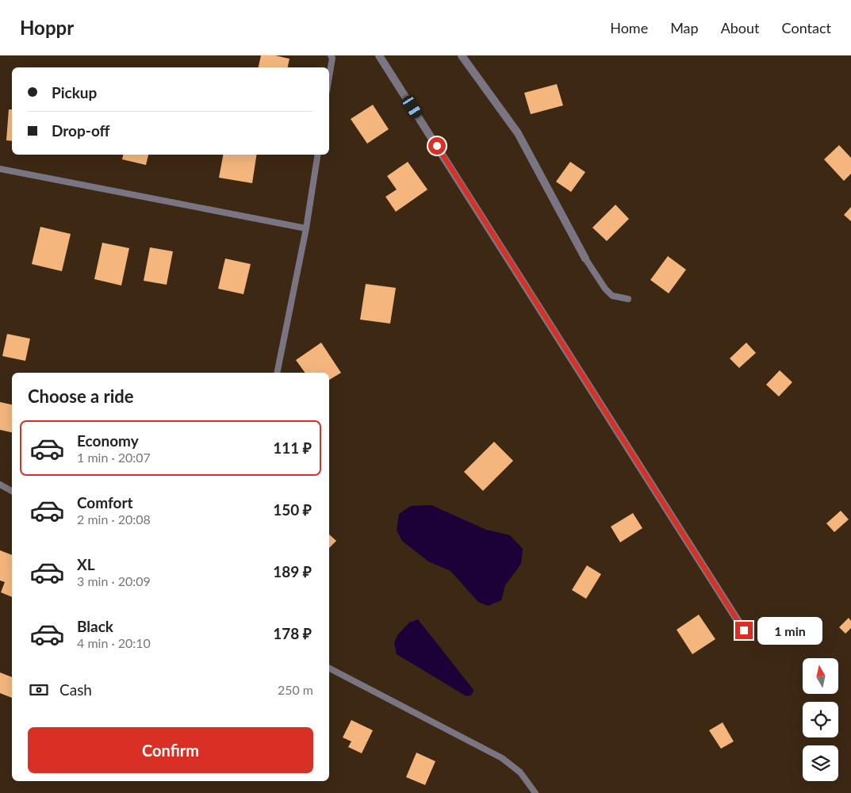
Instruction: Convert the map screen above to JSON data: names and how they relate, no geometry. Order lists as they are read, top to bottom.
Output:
{
  "north": "top",
  "page": {
    "header": "Hoppr",
    "nav": [
      "Home",
      "Map",
      "About",
      "Contact"
    ],
    "banner": ["Pickup", "Drop-off"],
    "heading": "Choose a ride",
    "list": [
      {
        "name": "Economy",
        "note": "1 min · 20:07",
        "value": "111 ₽"
      },
      {
        "name": "Comfort",
        "note": "2 min · 20:08",
        "value": "150 ₽"
      },
      {
        "name": "XL",
        "note": "3 min · 20:09",
        "value": "189 ₽"
      },
      {
        "name": "Black",
        "note": "4 min · 20:10",
        "value": "178 ₽"
      }
    ],
    "bubble": "1 min",
    "pay": ["Cash", "250 m"],
    "buttons": "Confirm"
  }
}
